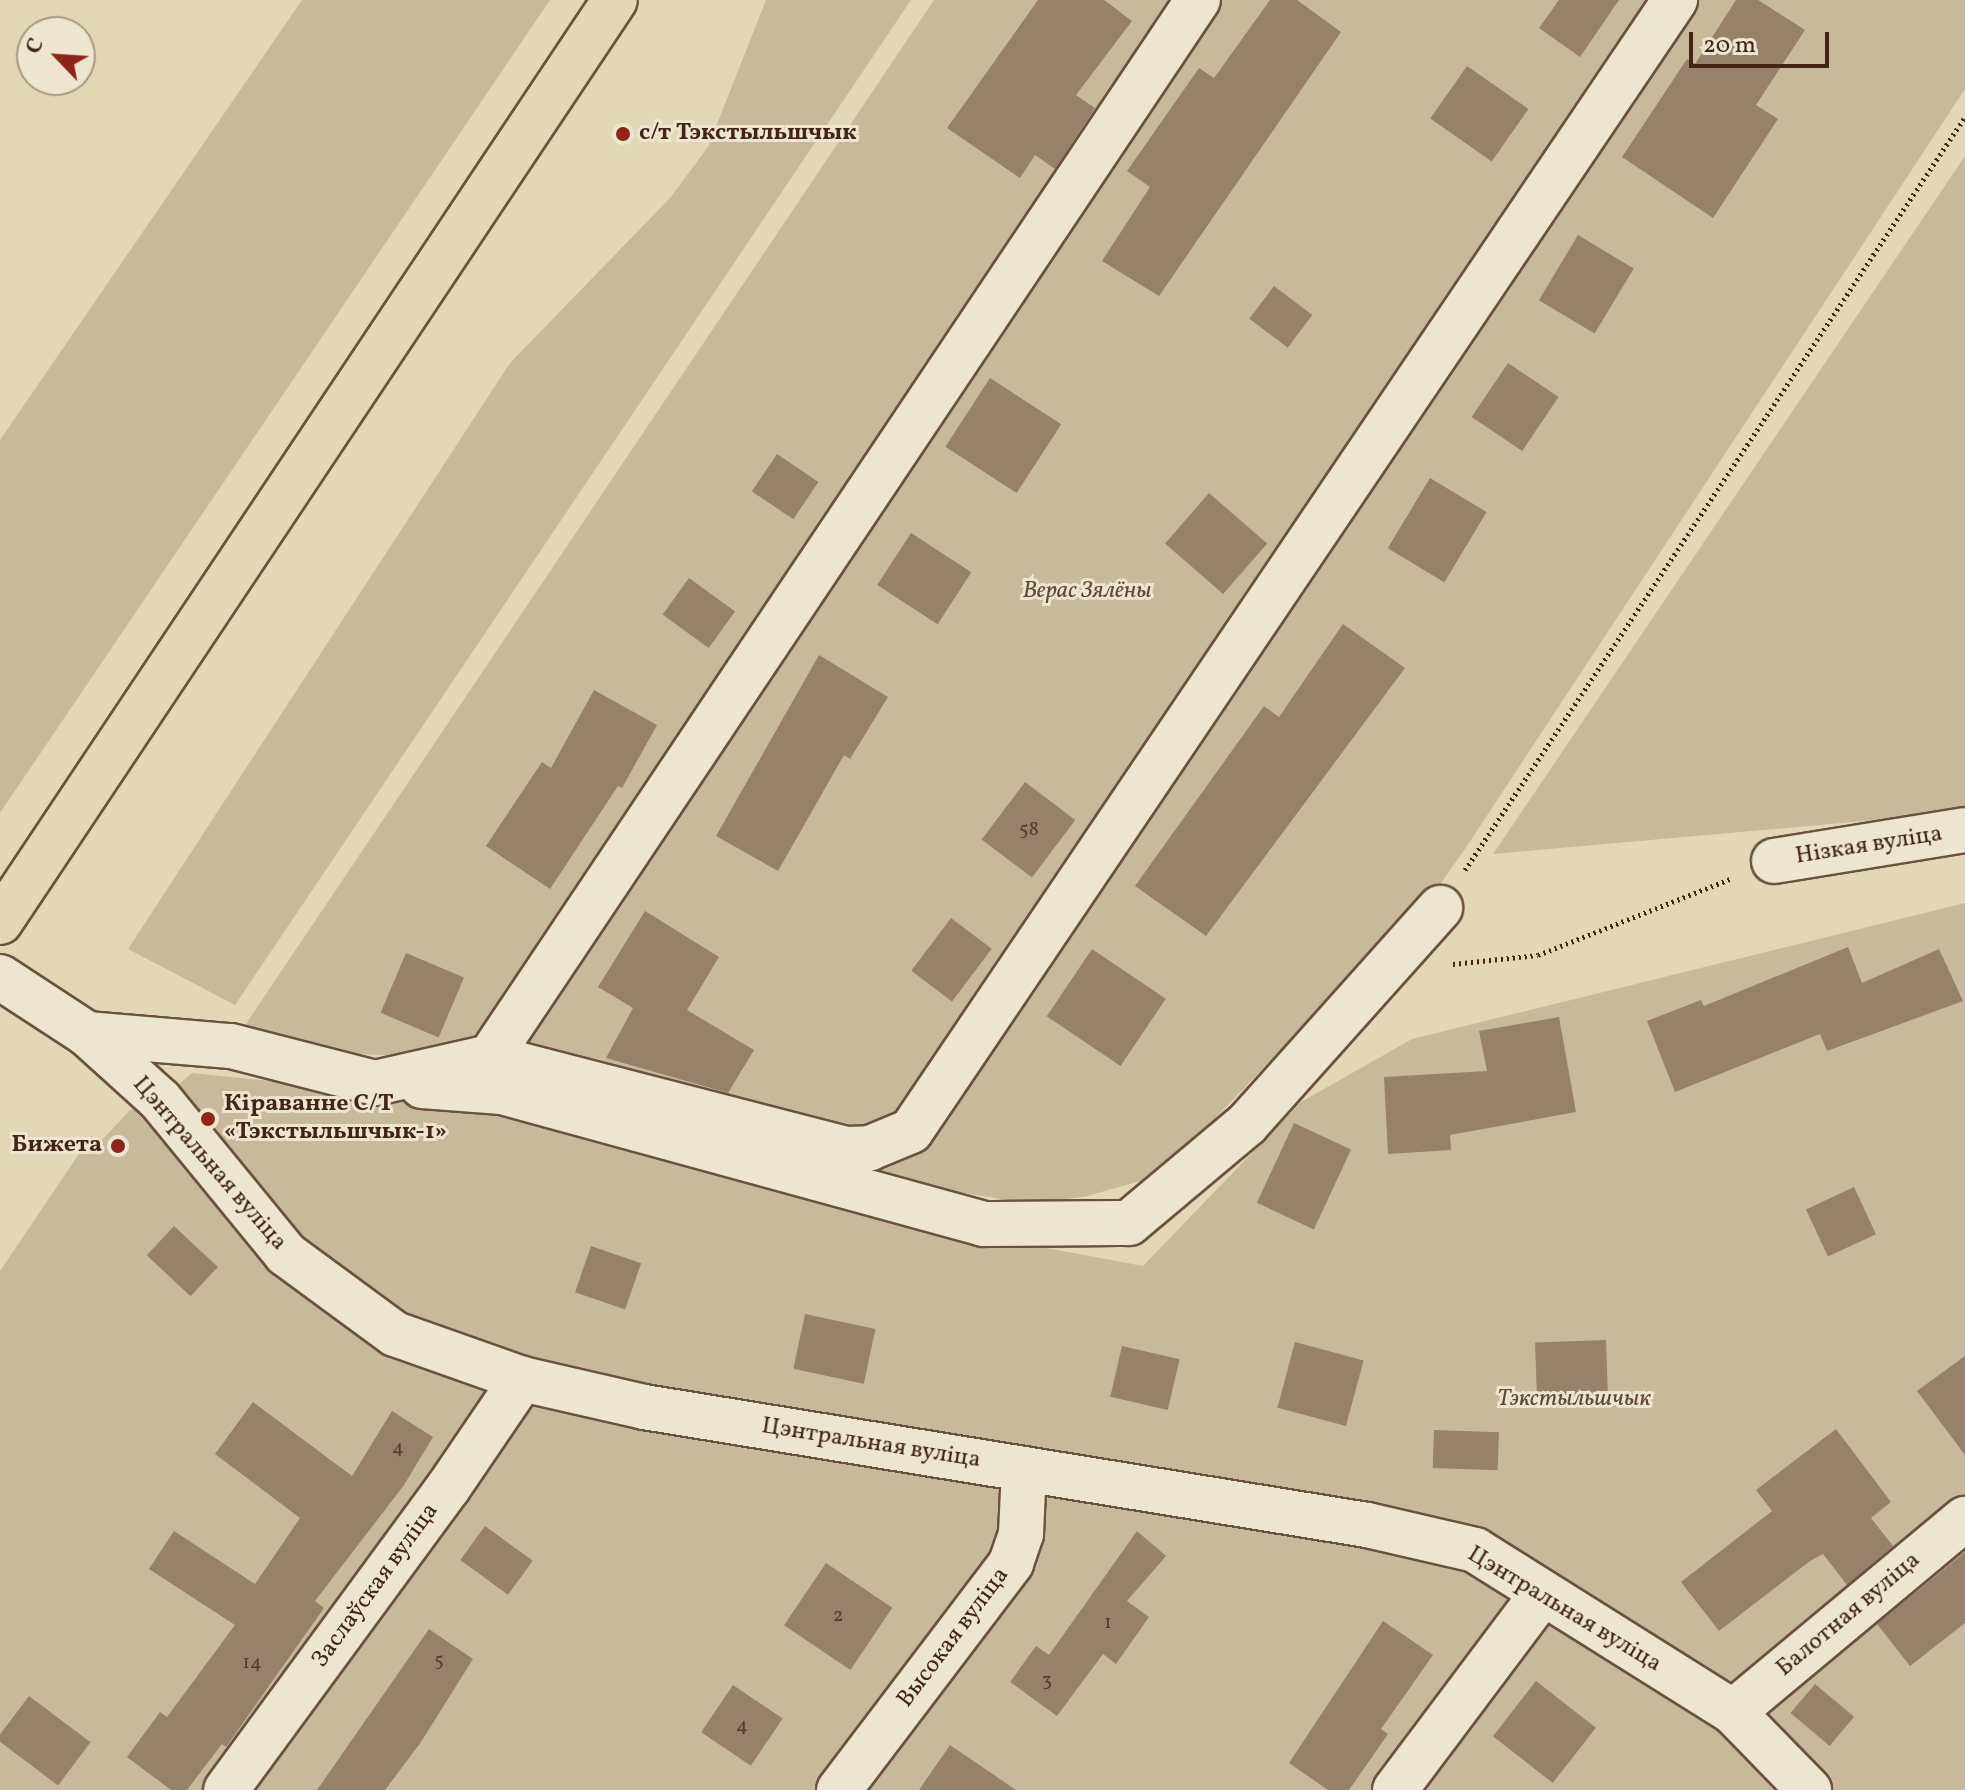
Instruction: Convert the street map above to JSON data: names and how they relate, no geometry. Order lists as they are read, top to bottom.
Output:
{
  "streets": {
    "street": [
      "Нізкая вуліца",
      "Цэнтральная вуліца",
      "Заслаўская вуліца",
      "Балотная вуліца",
      "Высокая вуліца"
    ]
  },
  "crossings": [
    ["Цэнтральная вуліца", "Заслаўская вуліца"],
    ["Цэнтральная вуліца", "Балотная вуліца"],
    ["Цэнтральная вуліца", "Высокая вуліца"]
  ],
  "parks": ["Верас Зялёны", "Тэкстыльшчык"],
  "places": ["с/т Тэкстыльшчык", "Кіраванне С/Т «Тэкстыльшчык-1»", "Бижета"],
  "house_numbers": [
    "58",
    "4",
    "2",
    "1",
    "5",
    "14",
    "3",
    "4"
  ],
  "scale_bar": "20 m",
  "north": "top left"
}
